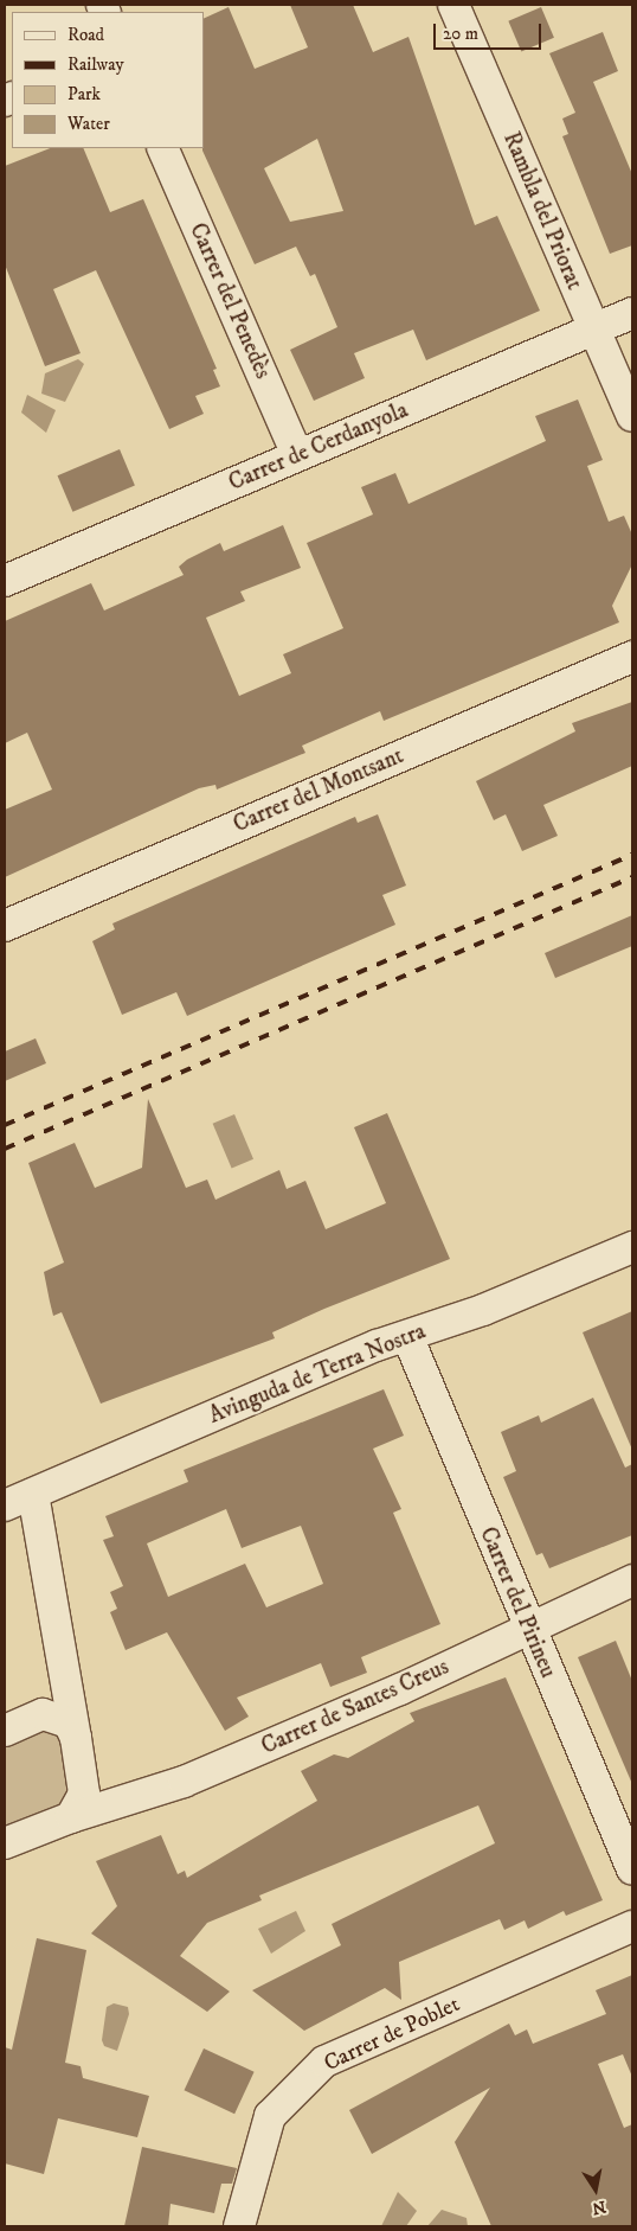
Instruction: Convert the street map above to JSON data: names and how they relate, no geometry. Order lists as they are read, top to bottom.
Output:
{
  "streets": {
    "street": [
      "Rambla del Priorat",
      "Carrer del Penedès",
      "Carrer de Cerdanyola",
      "Carrer del Montsant",
      "Avinguda de Terra Nostra",
      "Carrer del Pirineu",
      "Carrer de Santes Creus",
      "Carrer de Poblet"
    ]
  },
  "crossings": [
    ["Rambla del Priorat", "Carrer de Cerdanyola"],
    ["Carrer del Penedès", "Carrer de Cerdanyola"],
    ["Avinguda de Terra Nostra", "Carrer del Pirineu"],
    ["Carrer del Pirineu", "Carrer de Santes Creus"]
  ],
  "legend": [
    "Road",
    "Railway",
    "Park",
    "Water"
  ],
  "scale_bar": "20 m",
  "north": "bottom"
}
